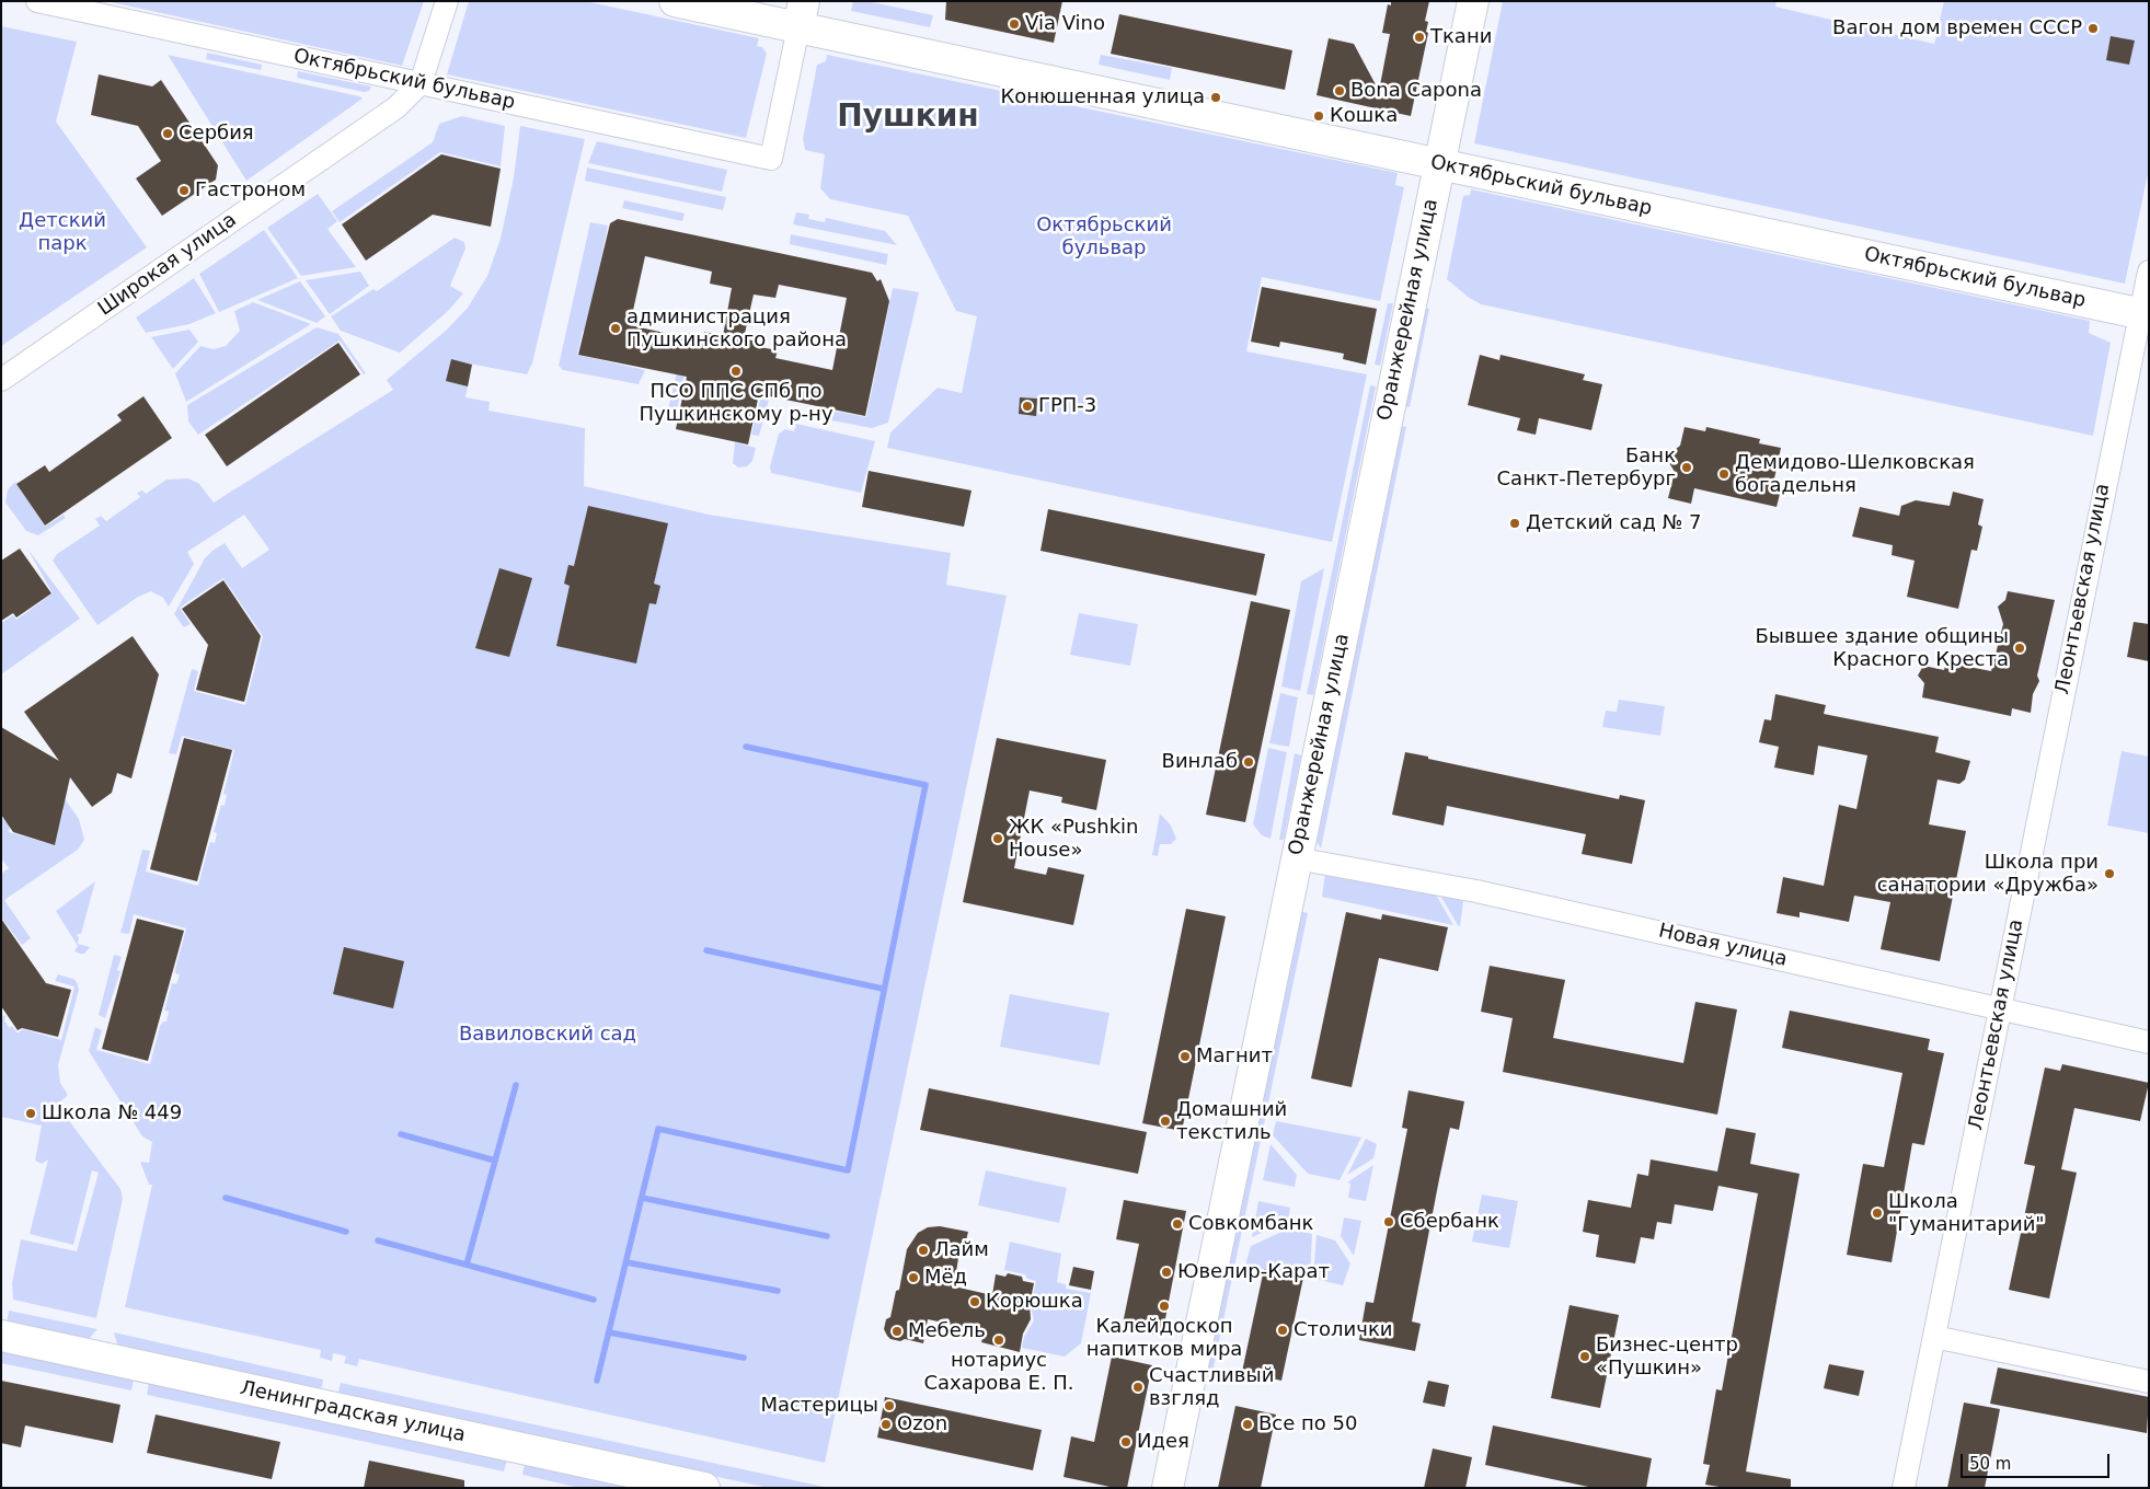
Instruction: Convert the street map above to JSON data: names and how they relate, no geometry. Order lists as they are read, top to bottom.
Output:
{
  "streets": {
    "street": [
      "Октябрьский бульвар",
      "Широкая улица",
      "Оранжерейная улица",
      "Леонтьевская улица",
      "Новая улица",
      "Ленинградская улица"
    ]
  },
  "crossings": [
    ["Октябрьский бульвар", "Широкая улица"],
    ["Октябрьский бульвар", "Оранжерейная улица"],
    ["Октябрьский бульвар", "Леонтьевская улица"],
    ["Оранжерейная улица", "Новая улица"],
    ["Леонтьевская улица", "Новая улица"]
  ],
  "districts": ["Пушкин"],
  "parks": ["Детский парк", "Октябрьский бульвар", "Вавиловский сад"],
  "places": [
    "Via Vino",
    "Вагон дом времен СССР",
    "Ткани",
    "Bona Capona",
    "Конюшенная улица",
    "Кошка",
    "Сербия",
    "Гастроном",
    "администрация Пушкинского района",
    "ПСО ППС СПб по Пушкинскому р-ну",
    "ГРП-3",
    "Банк Санкт-Петербург",
    "Демидово-Шелковская богадельня",
    "Детский сад № 7",
    "Бывшее здание общины Красного Креста",
    "Винлаб",
    "ЖК «Pushkin House»",
    "Школа при санатории «Дружба»",
    "Магнит",
    "Школа № 449",
    "Домашний текстиль",
    "Школа \"Гуманитарий\"",
    "Сбербанк",
    "Совкомбанк",
    "Лайм",
    "Ювелир-Карат",
    "Мёд",
    "Корюшка",
    "Калейдоскоп напитков мира",
    "Столички",
    "Мебель",
    "нотариус Сахарова Е. П.",
    "Бизнес-центр «Пушкин»",
    "Счастливый взгляд",
    "Мастерицы",
    "Ozon",
    "Все по 50",
    "Идея"
  ],
  "scale_bar": "50 m"
}
